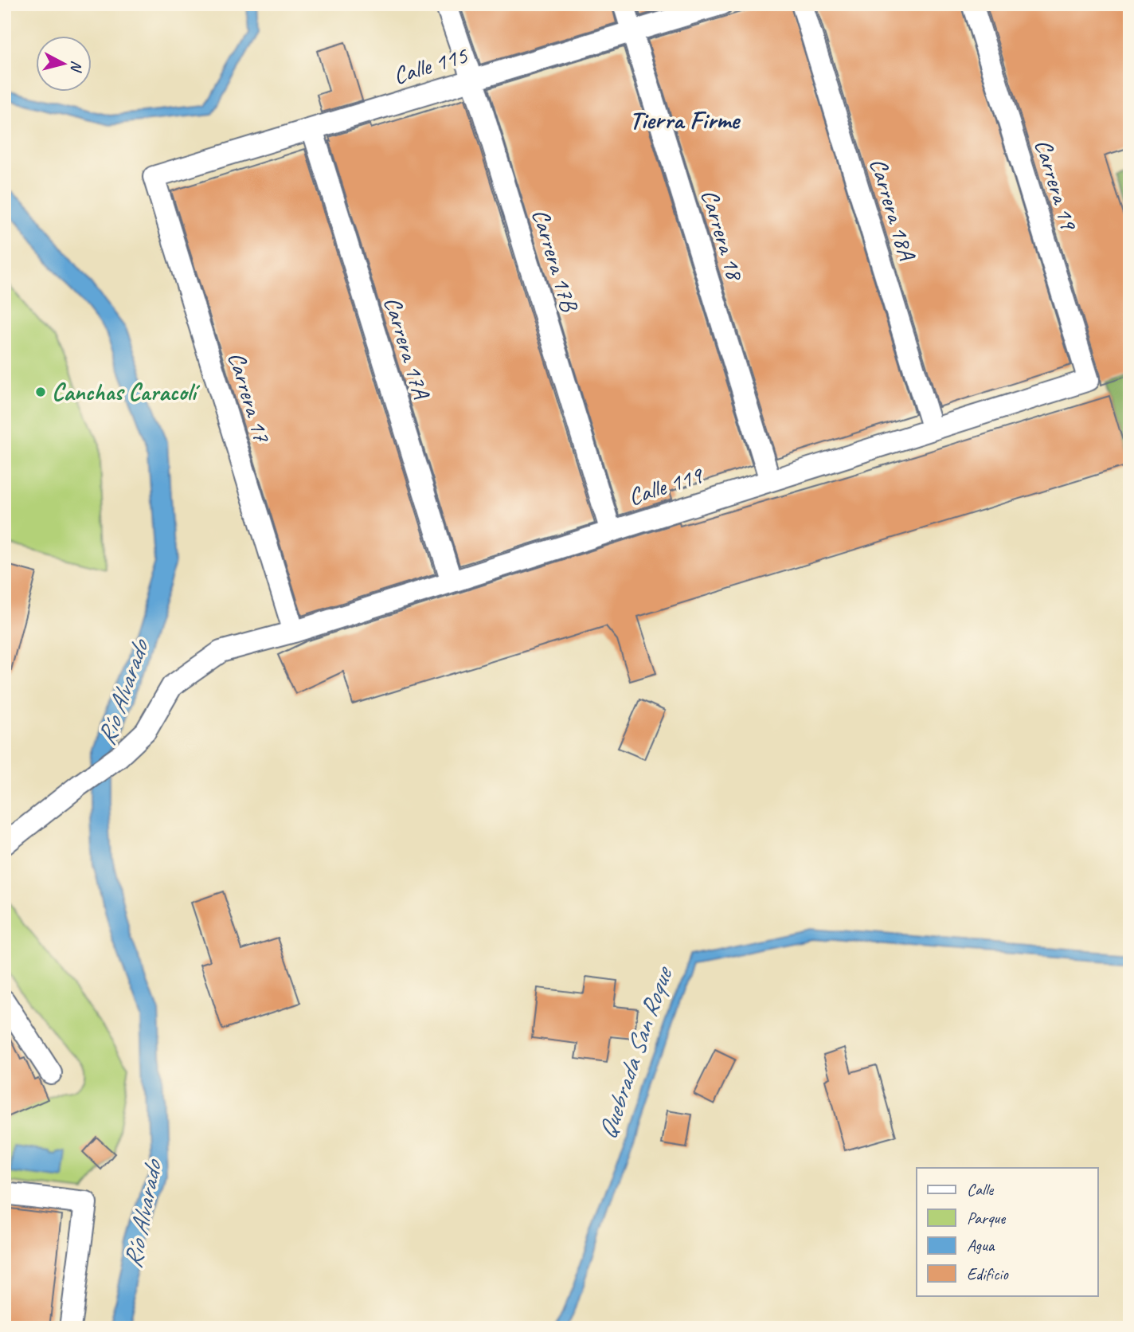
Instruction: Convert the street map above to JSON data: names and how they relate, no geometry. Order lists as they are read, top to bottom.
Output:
{
  "streets": {
    "street": [
      "Calle 115",
      "Carrera 19",
      "Carrera 18A",
      "Carrera 18",
      "Carrera 17B",
      "Carrera 17A",
      "Carrera 17",
      "Calle 119"
    ]
  },
  "crossings": [
    ["Calle 115", "Carrera 18"],
    ["Calle 115", "Carrera 17B"],
    ["Calle 115", "Carrera 17A"],
    ["Calle 115", "Carrera 17"],
    ["Carrera 19", "Calle 119"],
    ["Carrera 18A", "Calle 119"],
    ["Carrera 18", "Calle 119"],
    ["Carrera 17B", "Calle 119"],
    ["Carrera 17A", "Calle 119"],
    ["Carrera 17", "Calle 119"]
  ],
  "districts": ["Tierra Firme"],
  "water": ["Río Alvarado", "Quebrada San Roque"],
  "places": ["Canchas Caracolí"],
  "legend": [
    "Calle",
    "Parque",
    "Agua",
    "Edificio"
  ],
  "north": "right"
}
